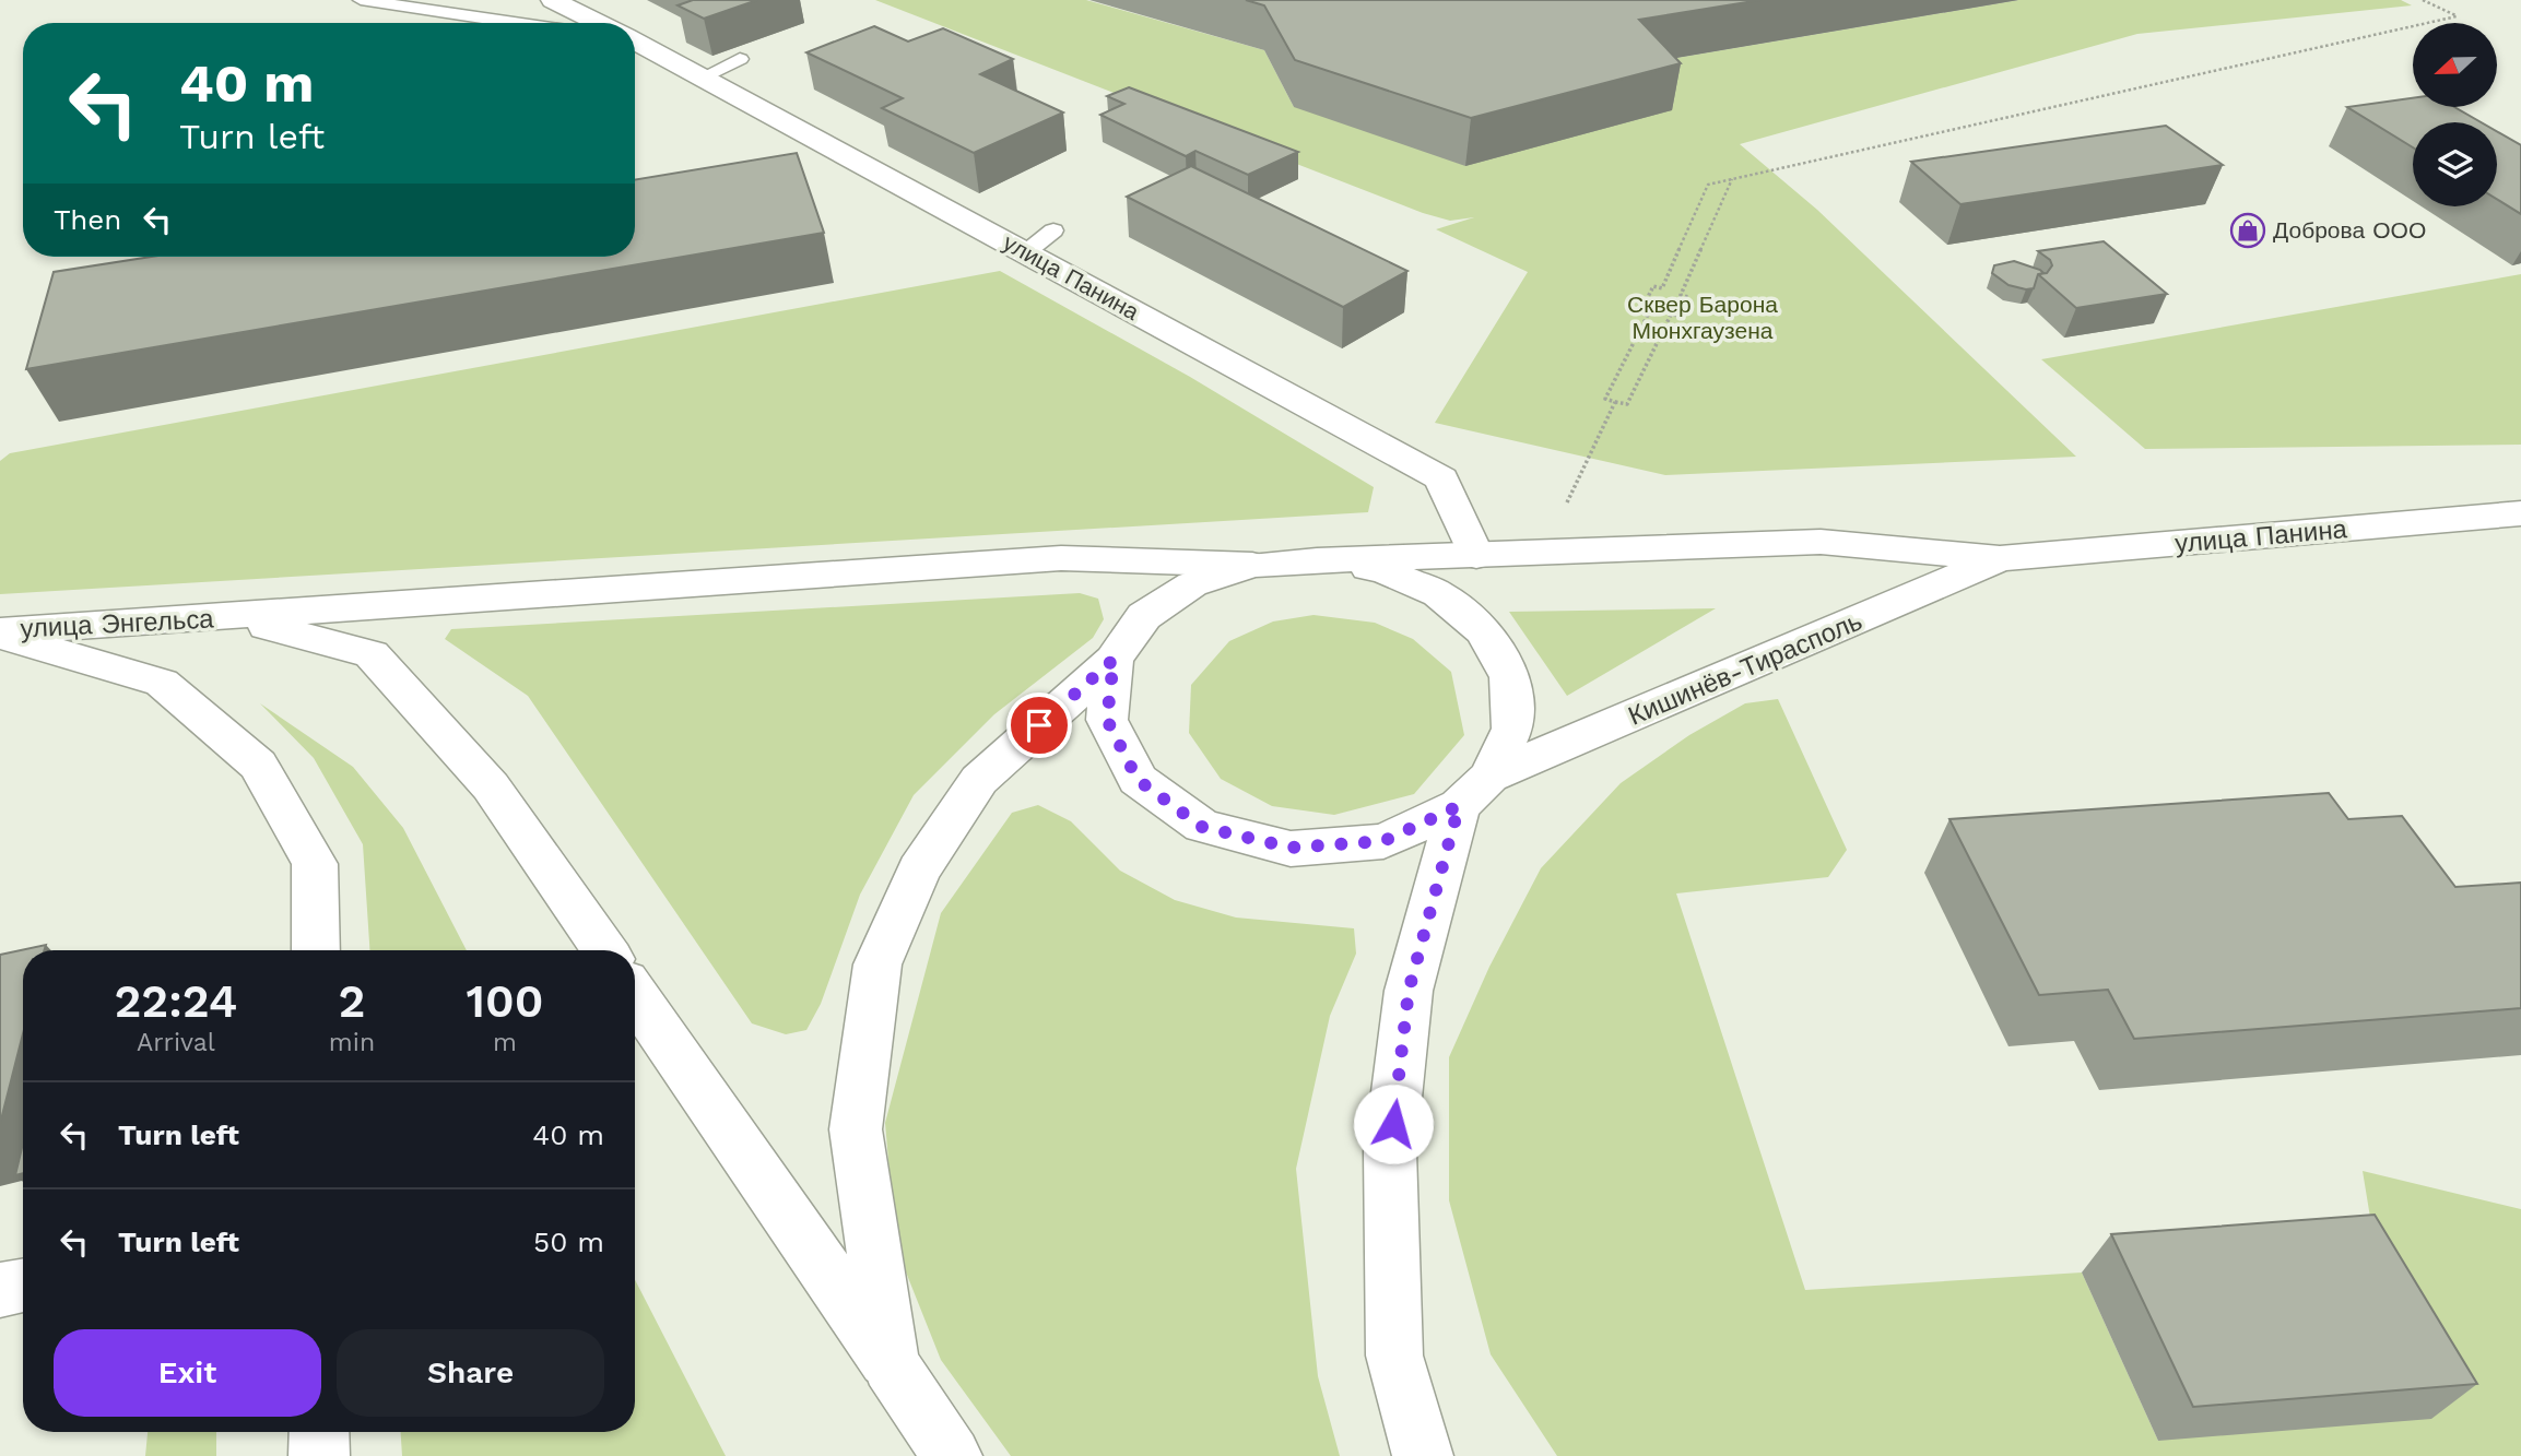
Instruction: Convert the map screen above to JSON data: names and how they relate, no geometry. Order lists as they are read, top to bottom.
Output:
{
  "streets": {
    "main road": ["улица Панина", "улица Энгельса", "Кишинёв-Тирасполь"]
  },
  "crossings": [
    ["улица Панина", "Кишинёв-Тирасполь"]
  ],
  "parks": ["Сквер Барона Мюнхгаузена"],
  "places": {
    "shop": ["Доброва ООО"]
  },
  "north": "left",
  "page": {
    "turn": ["40 m", "Turn left"],
    "then": "Then",
    "eta": [
      "22:24",
      "Arrival",
      "2",
      "min",
      "100",
      "m"
    ],
    "list": [
      {
        "name": "Turn left",
        "value": "40 m"
      },
      {
        "name": "Turn left",
        "value": "50 m"
      }
    ],
    "buttons": ["Exit", "Share"]
  }
}
